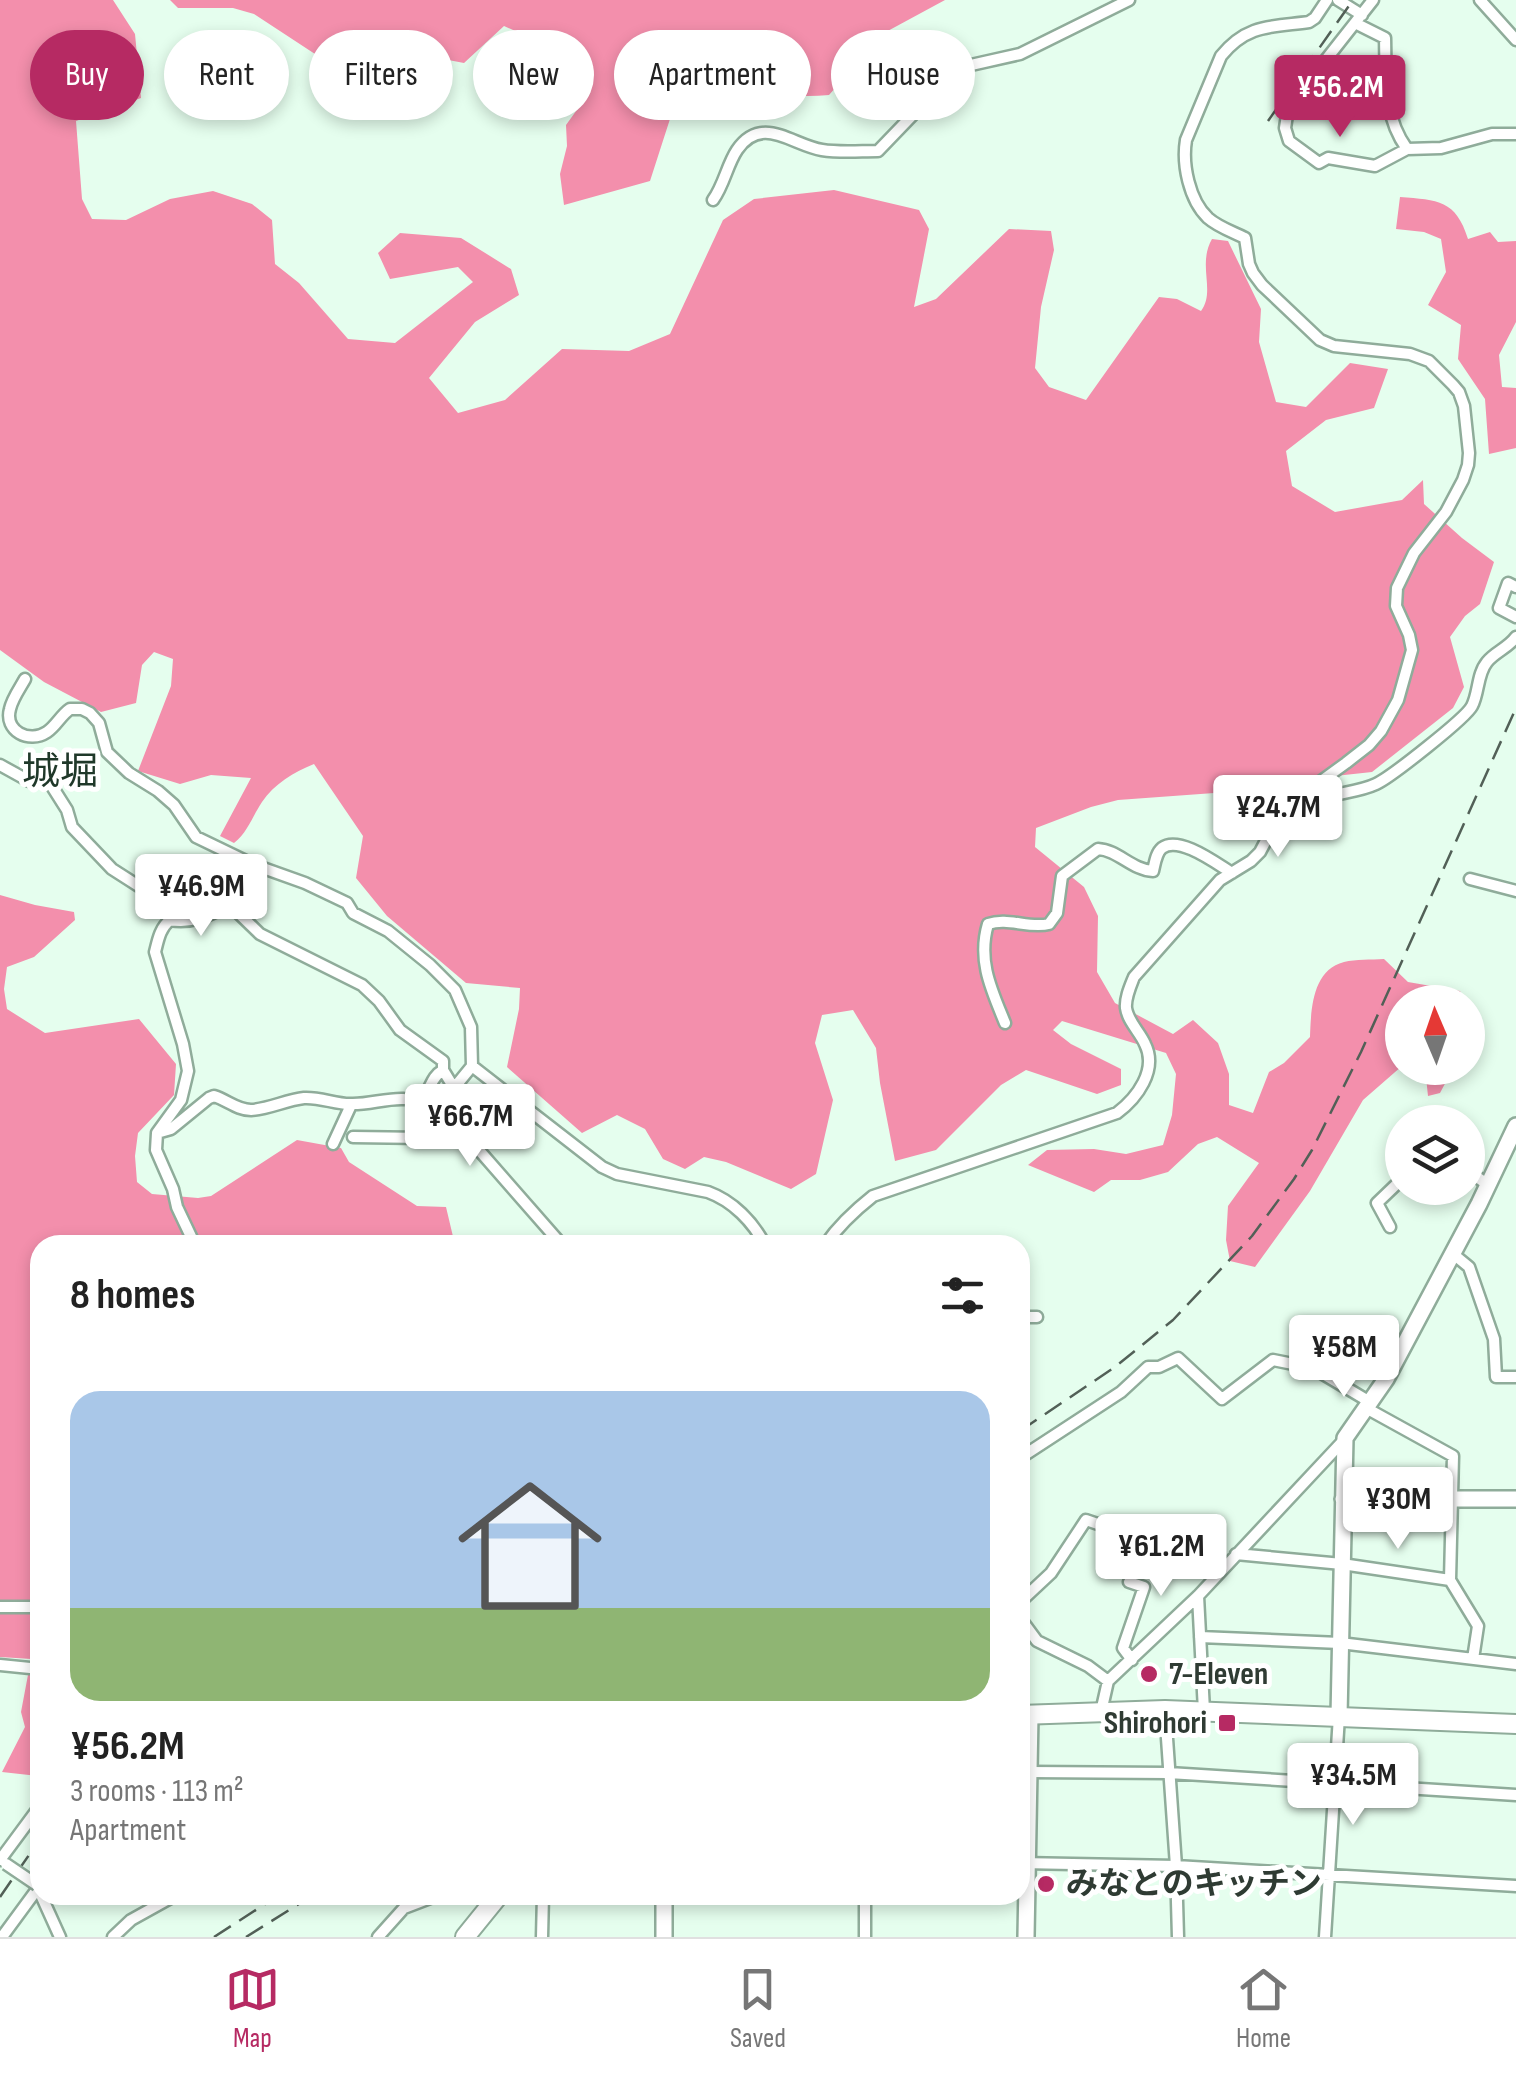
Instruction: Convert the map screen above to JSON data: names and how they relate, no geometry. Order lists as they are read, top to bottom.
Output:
{
  "districts": ["城堀"],
  "places": {
    "other": ["7-Eleven", "みなとのキッチン"],
    "transit": ["Shirohori"]
  },
  "north": "top",
  "page": {
    "chip": [
      "Buy",
      "Rent",
      "Filters",
      "New",
      "Apartment",
      "House"
    ],
    "price": [
      "¥56.2M",
      "¥24.7M",
      "¥46.9M",
      "¥66.7M",
      "¥58M",
      "¥30M",
      "¥61.2M",
      "¥34.5M"
    ],
    "heading": "8 homes",
    "list": [
      {
        "name": "¥56.2M",
        "note": "3 rooms · 113 m² · Apartment"
      }
    ],
    "tabs": ["Map", "Saved", "Home"]
  }
}
